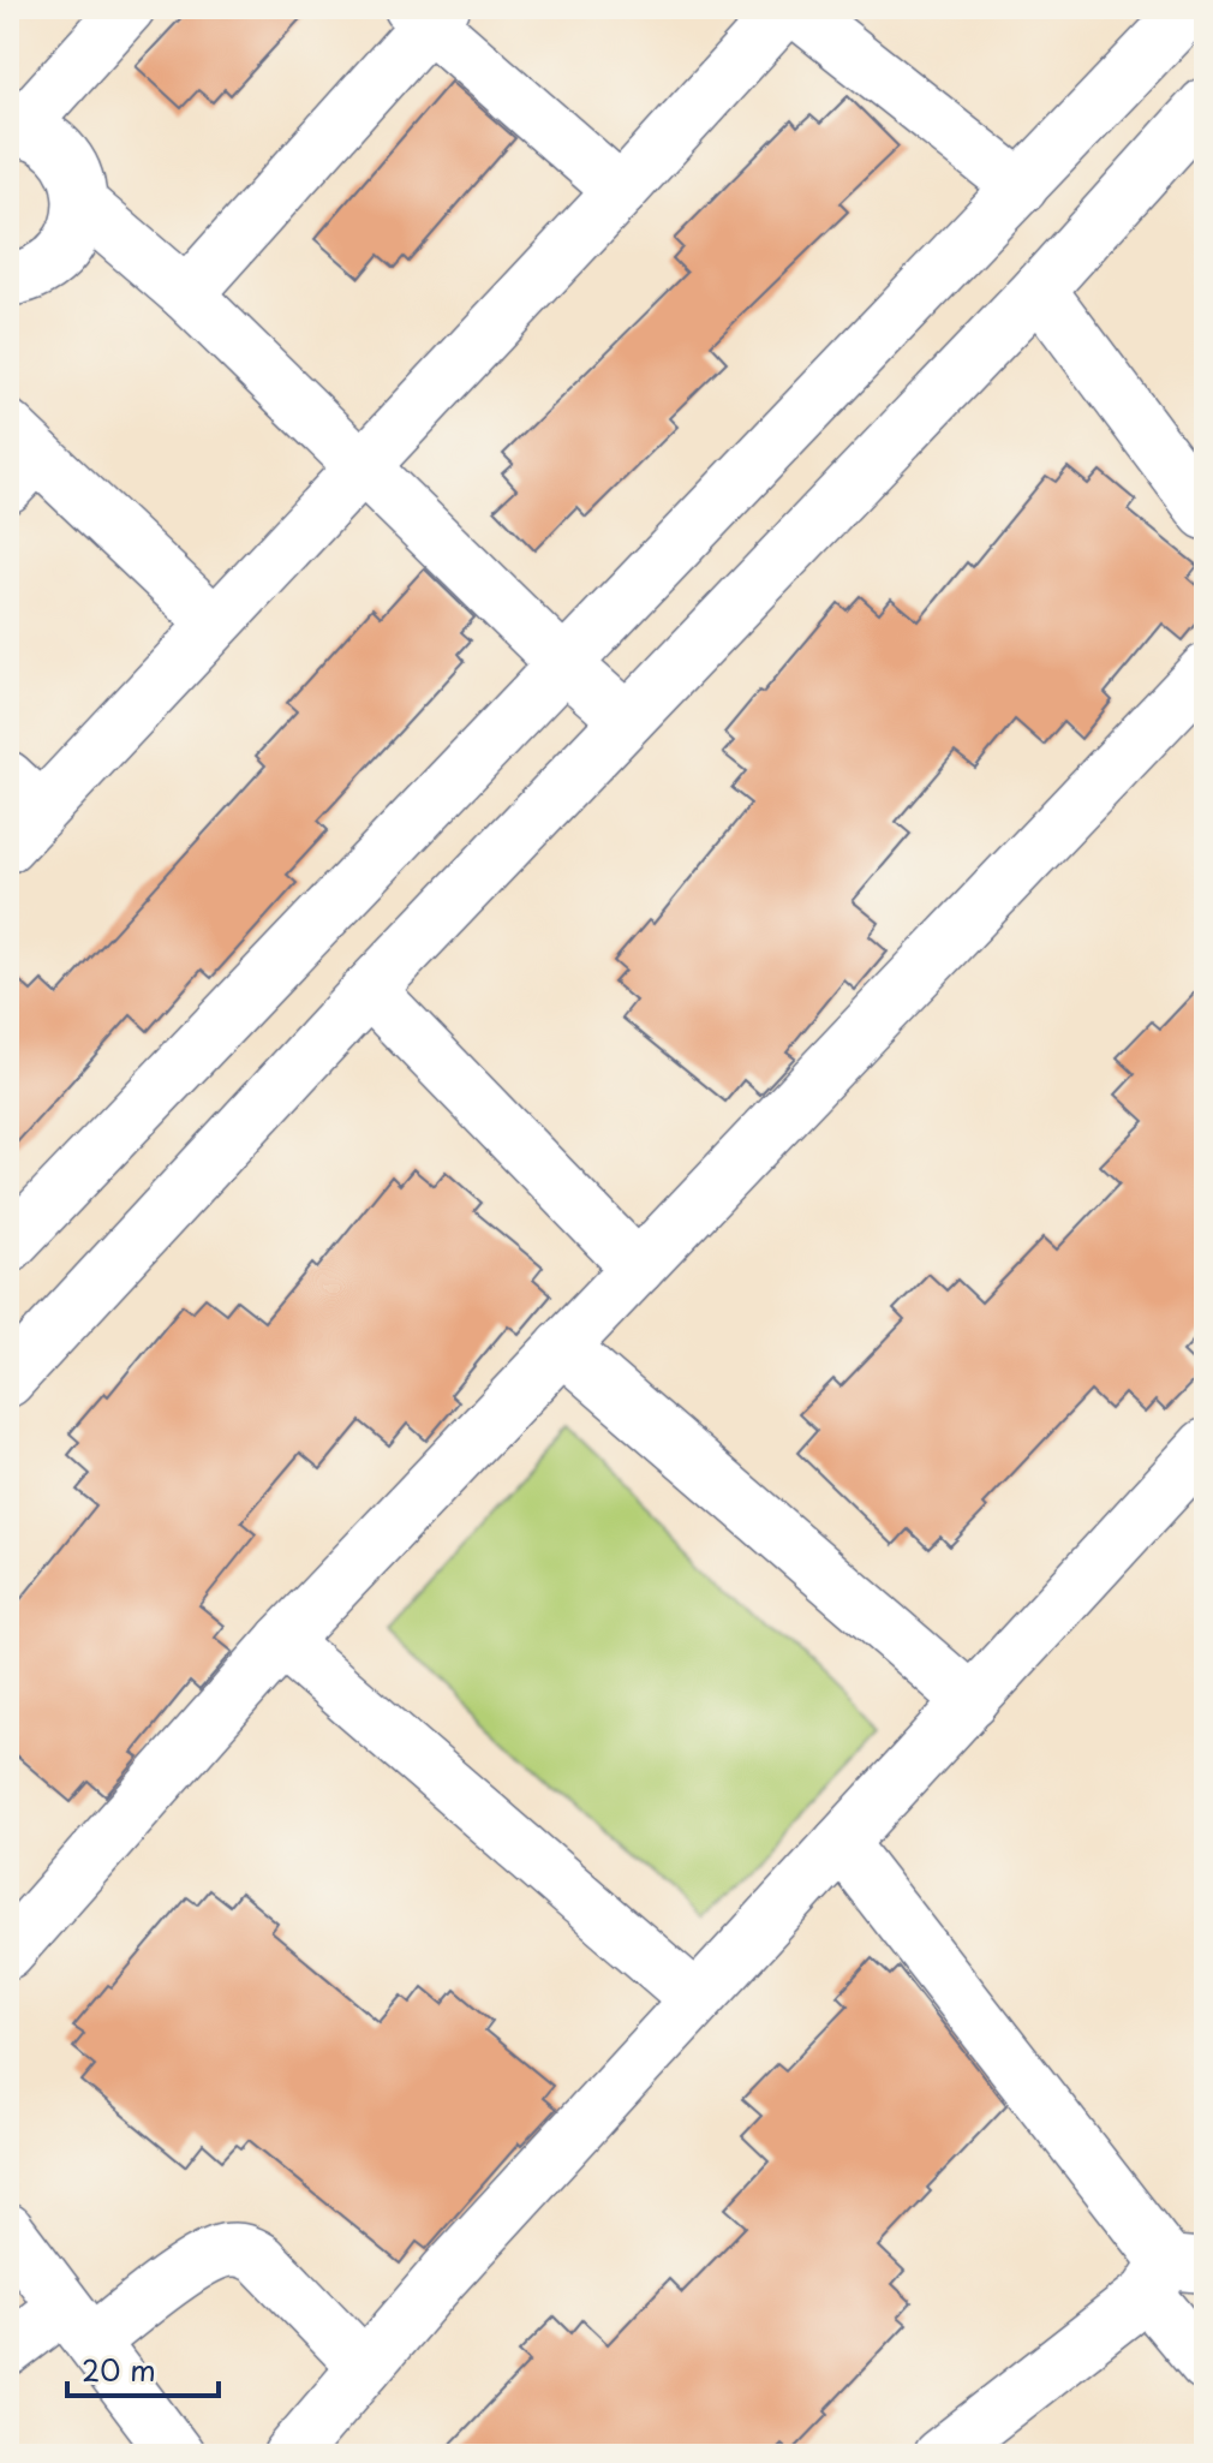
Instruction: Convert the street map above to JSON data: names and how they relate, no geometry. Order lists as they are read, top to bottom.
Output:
{
  "scale_bar": "20 m"
}
